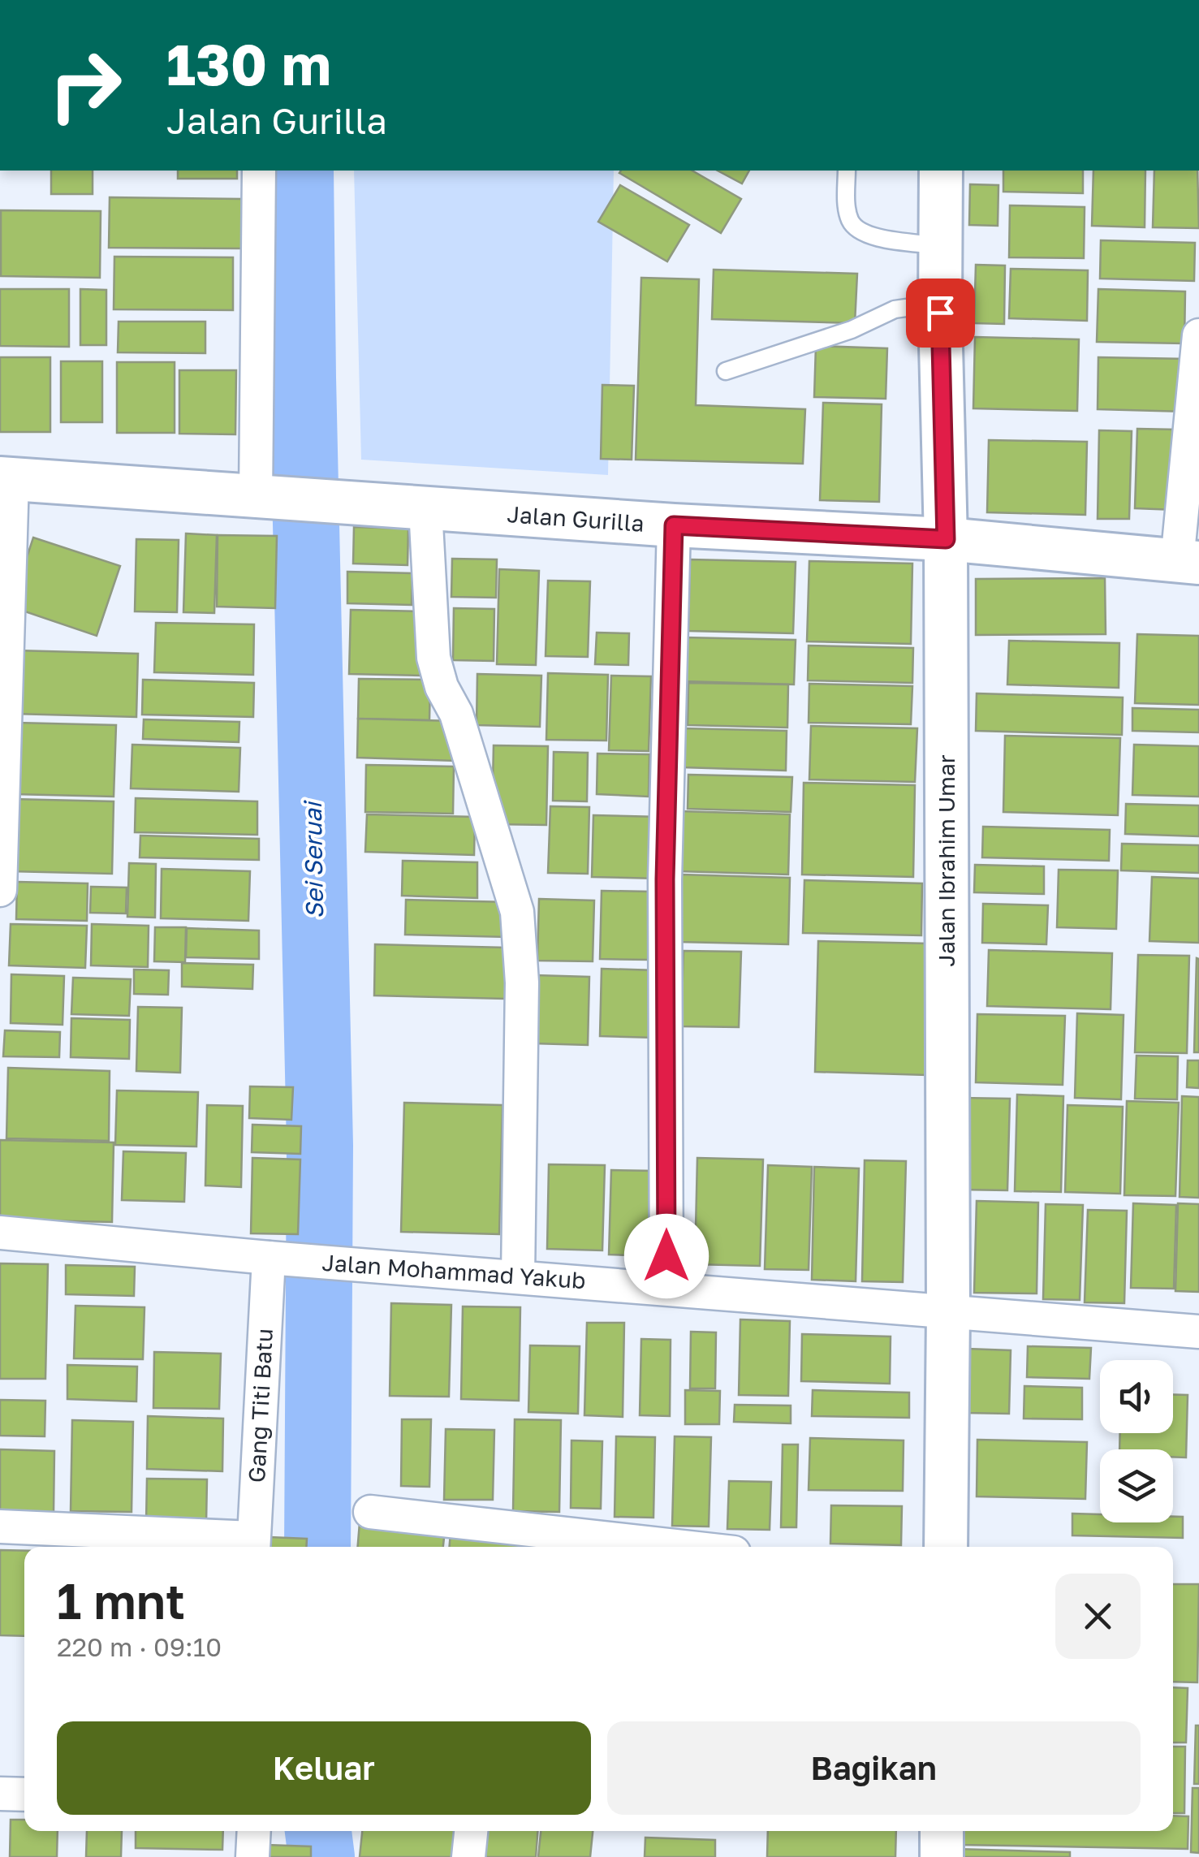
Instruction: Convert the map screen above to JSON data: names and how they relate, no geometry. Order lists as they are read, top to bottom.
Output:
{
  "streets": {
    "street": [
      "Jalan Gurilla",
      "Jalan Ibrahim Umar",
      "Jalan Mohammad Yakub",
      "Gang Titi Batu"
    ]
  },
  "crossings": [
    ["Jalan Gurilla", "Jalan Ibrahim Umar"],
    ["Jalan Ibrahim Umar", "Jalan Mohammad Yakub"],
    ["Jalan Mohammad Yakub", "Gang Titi Batu"]
  ],
  "water": ["Sei Seruai"],
  "page": {
    "turn": ["130 m", "Jalan Gurilla"],
    "heading": ["1 mnt", "220 m · 09:10"],
    "buttons": ["Keluar", "Bagikan"]
  }
}
